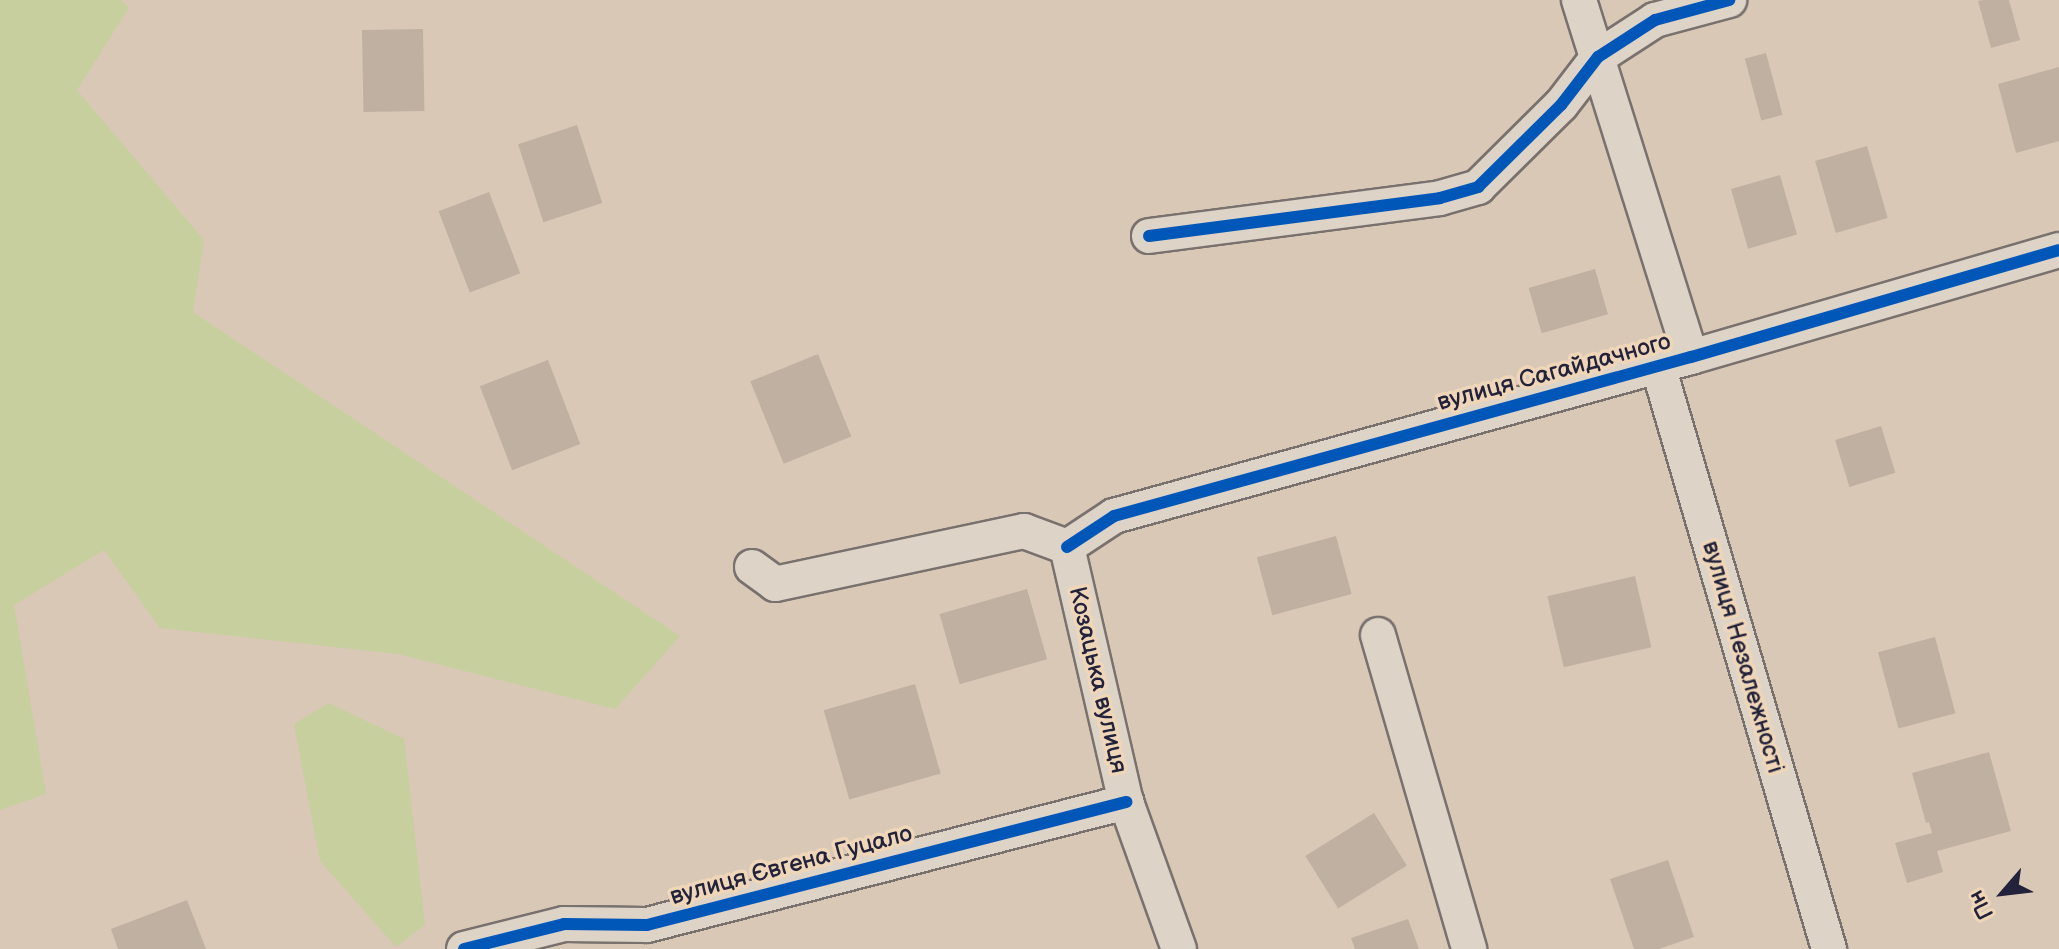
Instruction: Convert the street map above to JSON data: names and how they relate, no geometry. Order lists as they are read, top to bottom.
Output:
{
  "streets": {
    "street": [
      "вулиця Сагайдачного",
      "вулиця Незалежності",
      "Козацька вулиця",
      "вулиця Євгена Гуцало"
    ]
  },
  "crossings": [
    ["вулиця Сагайдачного", "вулиця Незалежності"],
    ["вулиця Сагайдачного", "Козацька вулиця"],
    ["Козацька вулиця", "вулиця Євгена Гуцало"]
  ],
  "north": "bottom left"
}
